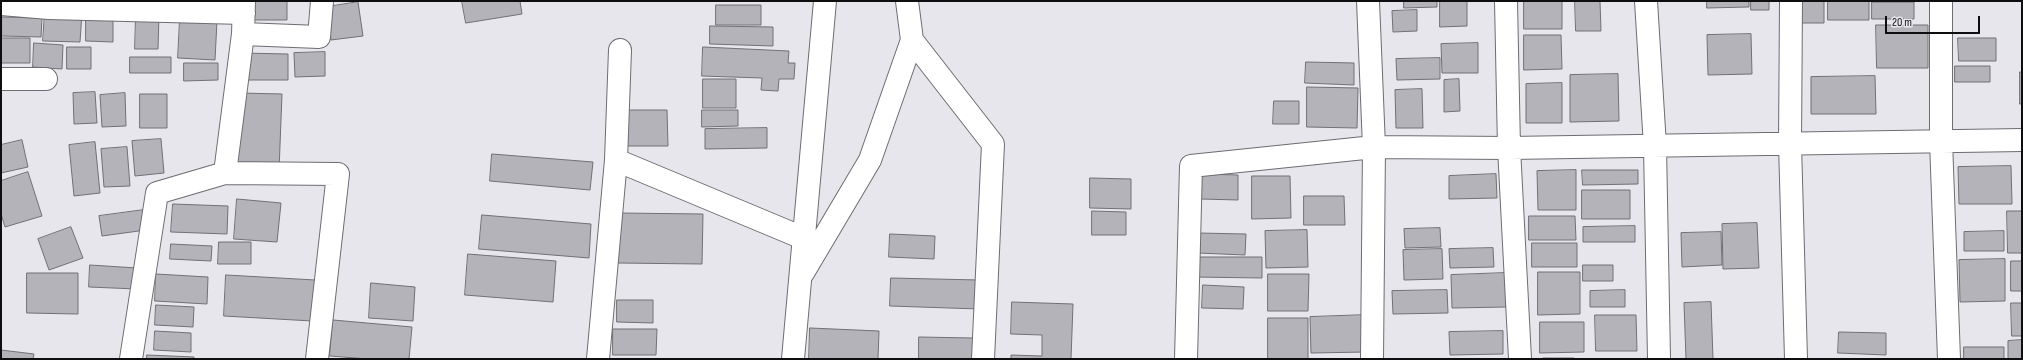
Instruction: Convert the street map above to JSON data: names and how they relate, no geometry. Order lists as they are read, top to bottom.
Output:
{
  "scale_bar": "20 m"
}
